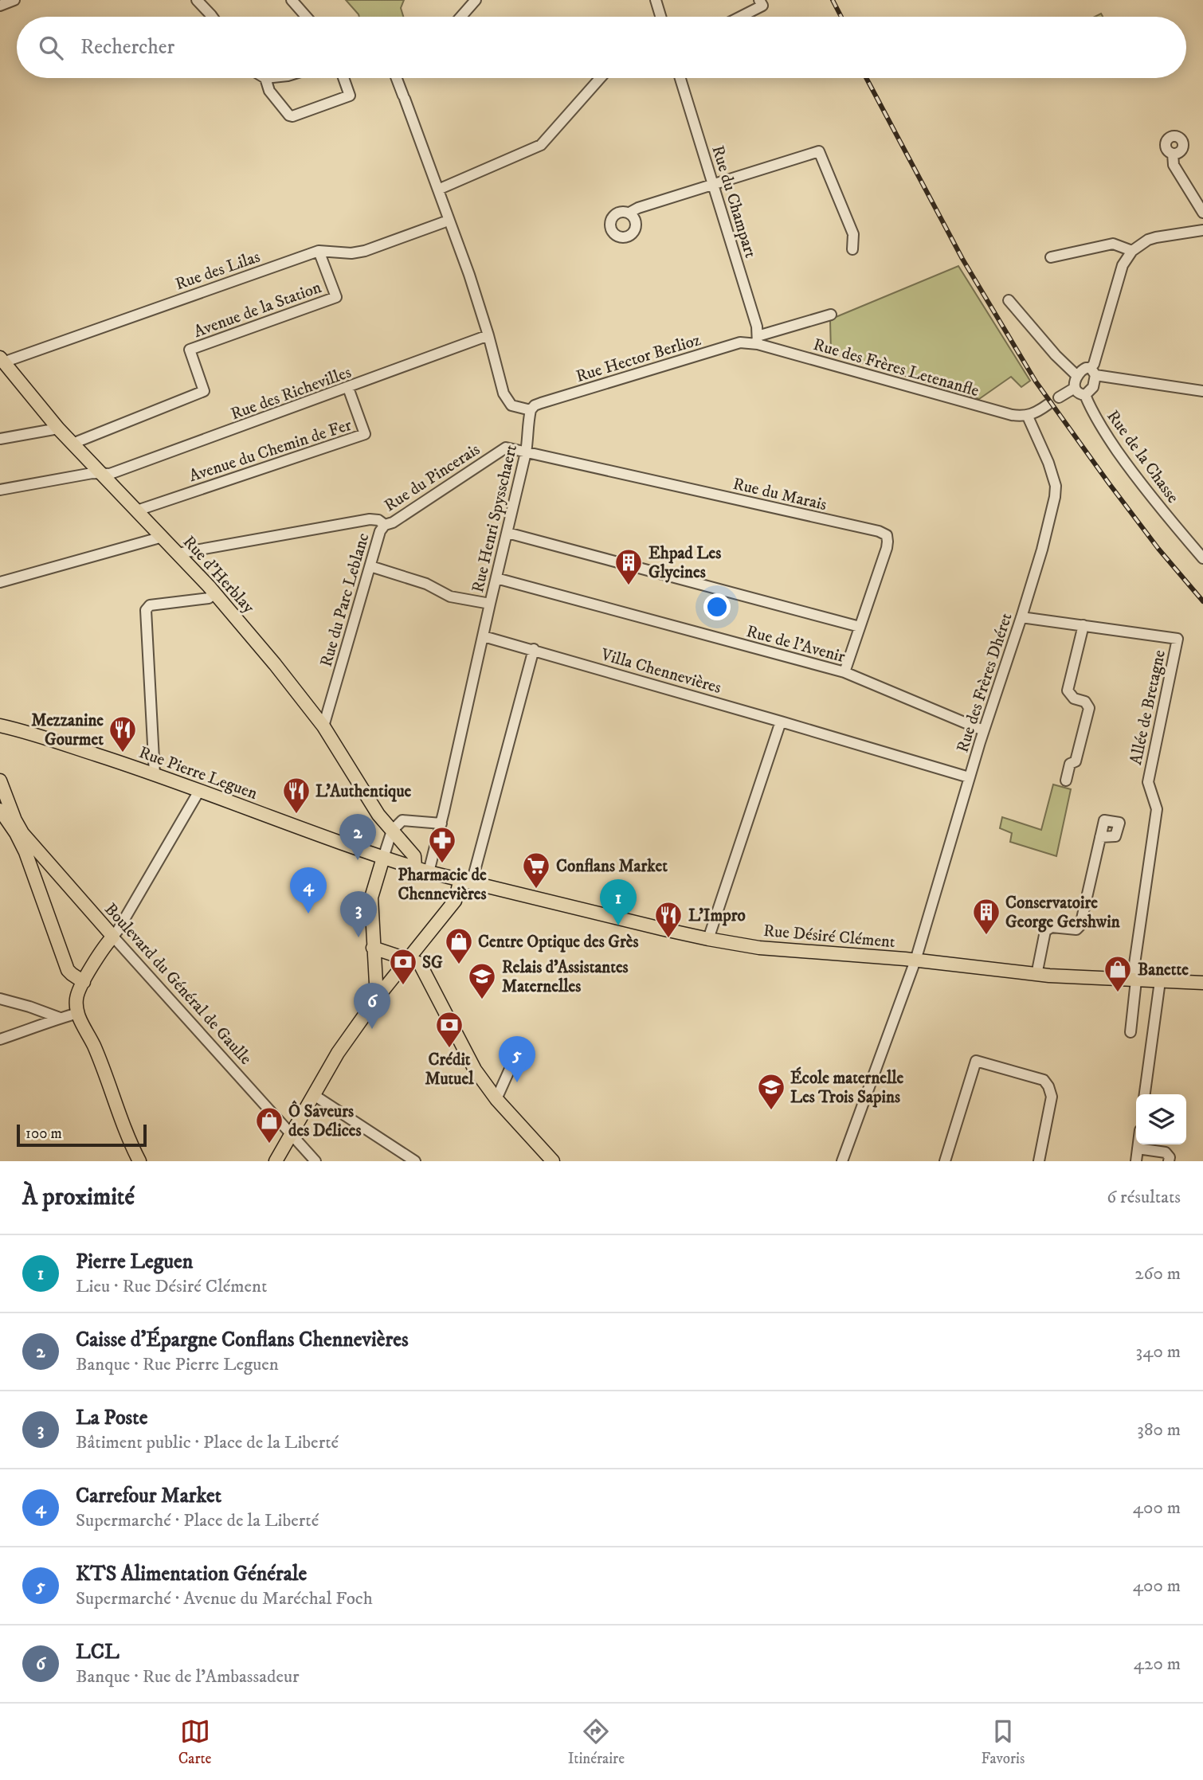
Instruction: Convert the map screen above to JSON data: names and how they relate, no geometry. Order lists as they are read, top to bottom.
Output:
{
  "streets": {
    "main road": [
      "Rue d'Herblay",
      "Rue Pierre Leguen",
      "Rue Désiré Clément",
      "Boulevard du Général de Gaulle"
    ],
    "street": [
      "Rue du Champart",
      "Rue des Lilas",
      "Avenue de la Station",
      "Rue Hector Berlioz",
      "Rue des Frères Letenanfle",
      "Rue des Richevilles",
      "Avenue du Chemin de Fer",
      "Rue de la Chasse",
      "Rue du Pincerais",
      "Rue du Marais",
      "Rue Henri Spysschaert",
      "Rue du Parc Leblanc",
      "Rue de l'Avenir",
      "Villa Chennevières",
      "Rue des Frères Dhéret",
      "Allée de Bretagne"
    ]
  },
  "crossings": [
    ["Rue du Champart", "Rue Hector Berlioz"],
    ["Rue du Champart", "Rue des Frères Letenanfle"],
    ["Rue des Lilas", "Avenue de la Station"],
    ["Rue des Lilas", "Rue d'Herblay"],
    ["Avenue de la Station", "Rue d'Herblay"],
    ["Rue Hector Berlioz", "Rue des Frères Letenanfle"],
    ["Rue Hector Berlioz", "Rue Henri Spysschaert"],
    ["Rue des Frères Letenanfle", "Rue des Frères Dhéret"],
    ["Rue des Richevilles", "Avenue du Chemin de Fer"],
    ["Rue des Richevilles", "Rue d'Herblay"],
    ["Avenue du Chemin de Fer", "Rue d'Herblay"],
    ["Rue du Pincerais", "Rue du Marais"],
    ["Rue du Pincerais", "Rue Henri Spysschaert"],
    ["Rue du Pincerais", "Rue du Parc Leblanc"],
    ["Rue du Marais", "Rue Henri Spysschaert"],
    ["Rue du Marais", "Rue de l'Avenir"],
    ["Rue Henri Spysschaert", "Rue de l'Avenir"],
    ["Rue Henri Spysschaert", "Villa Chennevières"],
    ["Rue Henri Spysschaert", "Rue Pierre Leguen"],
    ["Rue Henri Spysschaert", "Rue Désiré Clément"],
    ["Rue d'Herblay", "Rue du Parc Leblanc"],
    ["Rue d'Herblay", "Rue Pierre Leguen"],
    ["Rue de l'Avenir", "Rue des Frères Dhéret"],
    ["Villa Chennevières", "Rue des Frères Dhéret"],
    ["Rue des Frères Dhéret", "Rue Désiré Clément"],
    ["Allée de Bretagne", "Rue Désiré Clément"],
    ["Rue Pierre Leguen", "Rue Désiré Clément"]
  ],
  "places": {
    "building": ["Ehpad Les Glycines", "Conservatoire George Gershwin"],
    "restaurant": ["Mezzanine Gourmet", "L’Authentique", "L’Impro"],
    "pharmacy": ["Pharmacie de Chennevières"],
    "supermarket": ["Conflans Market"],
    "shop": ["Centre Optique des Grès", "Banette", "Ô Saveurs des Délices"],
    "bank": ["SG", "Crédit Mutuel"],
    "school or university": ["Relais d’Assistantes Maternelles", "École maternelle Les Trois Sapins"]
  },
  "scale_bar": "100 m",
  "page": {
    "search": "Rechercher",
    "pins": [
      "2",
      "4",
      "1",
      "3",
      "6",
      "5"
    ],
    "scale": "100 m",
    "heading": ["À proximité", "6 résultats"],
    "list": [
      {
        "mark": "1",
        "name": "Pierre Leguen",
        "note": "Lieu · Rue Désiré Clément",
        "value": "260 m"
      },
      {
        "mark": "2",
        "name": "Caisse d'Épargne Conflans Chennevières",
        "note": "Banque · Rue Pierre Leguen",
        "value": "340 m"
      },
      {
        "mark": "3",
        "name": "La Poste",
        "note": "Bâtiment public · Place de la Liberté",
        "value": "380 m"
      },
      {
        "mark": "4",
        "name": "Carrefour Market",
        "note": "Supermarché · Place de la Liberté",
        "value": "400 m"
      },
      {
        "mark": "5",
        "name": "KTS Alimentation Générale",
        "note": "Supermarché · Avenue du Maréchal Foch",
        "value": "400 m"
      },
      {
        "mark": "6",
        "name": "LCL",
        "note": "Banque · Rue de l'Ambassadeur",
        "value": "420 m"
      }
    ],
    "nav": ["Carte", "Itinéraire", "Favoris"]
  }
}
